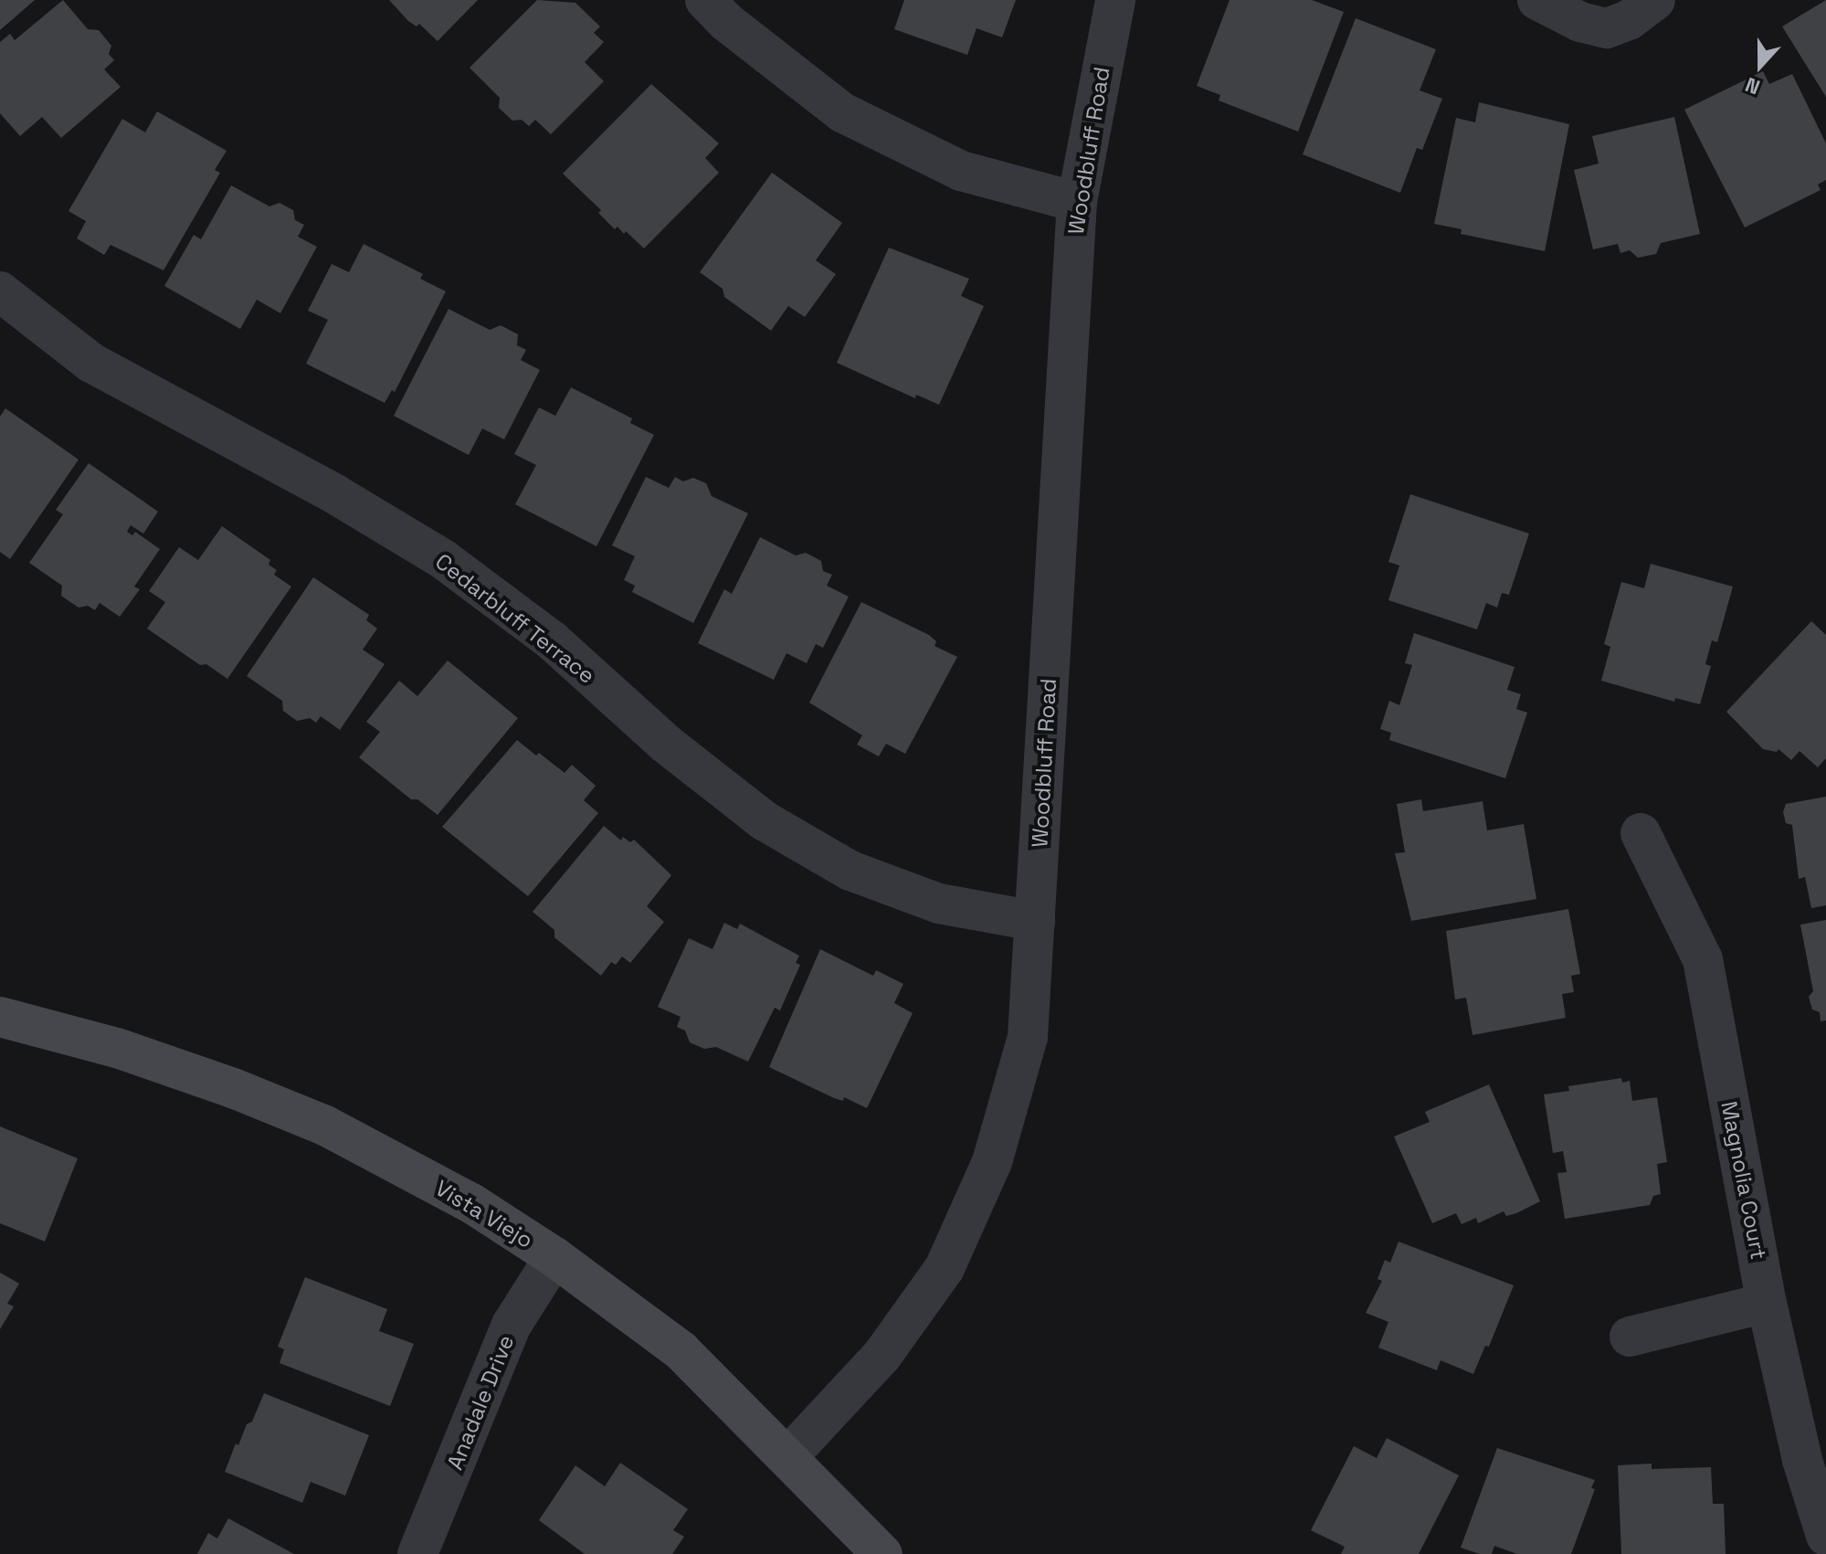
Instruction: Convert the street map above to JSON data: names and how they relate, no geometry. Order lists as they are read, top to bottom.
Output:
{
  "streets": {
    "street": [
      "Woodbluff Road",
      "Cedarbluff Terrace",
      "Magnolia Court",
      "Vista Viejo",
      "Anadale Drive"
    ]
  },
  "crossings": [
    ["Woodbluff Road", "Cedarbluff Terrace"],
    ["Woodbluff Road", "Vista Viejo"],
    ["Vista Viejo", "Anadale Drive"]
  ],
  "north": "bottom"
}
